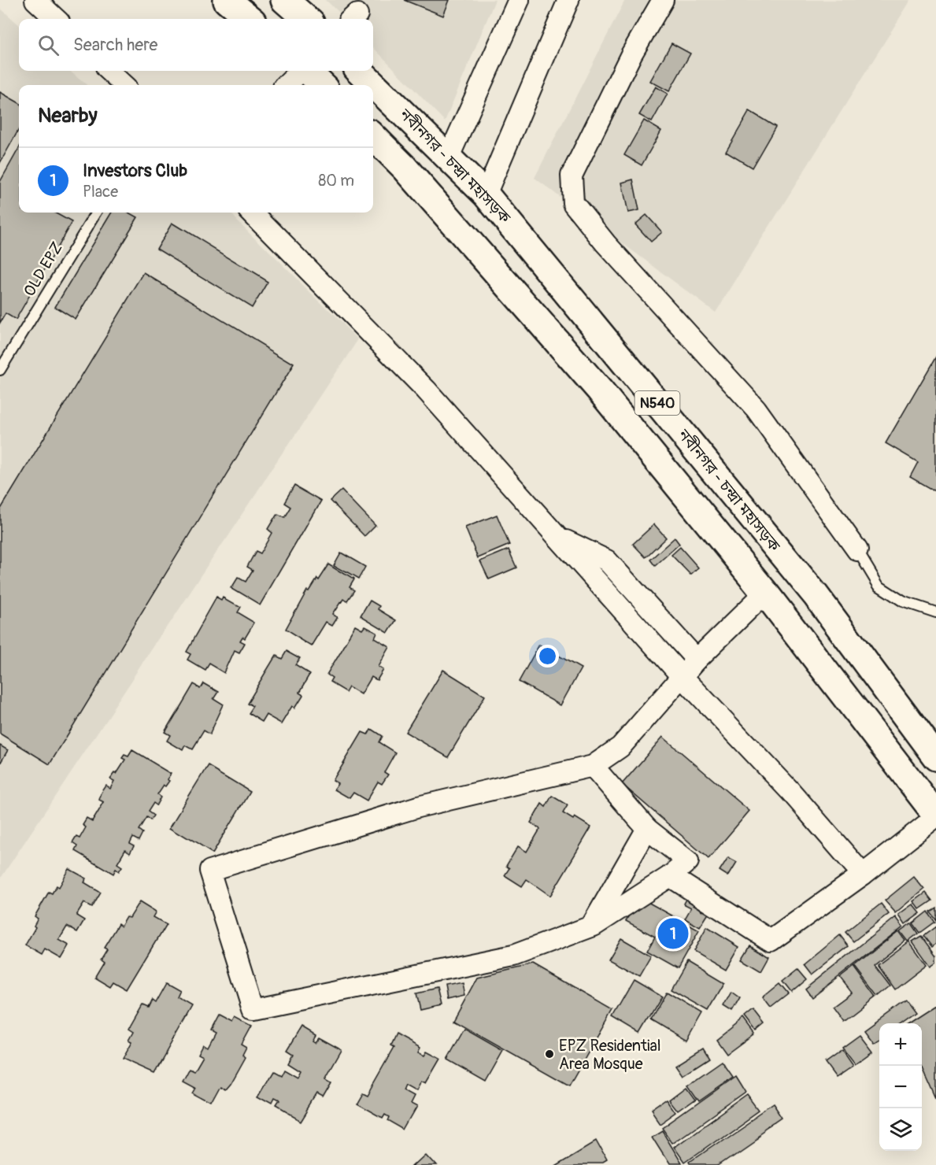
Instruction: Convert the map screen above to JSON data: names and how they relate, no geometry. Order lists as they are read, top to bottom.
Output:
{
  "streets": {
    "highway": ["নবীনগর - চন্দ্রা মহাসড়ক", "N540"],
    "lane": ["OLD EPZ"]
  },
  "places": ["EPZ Residential Area Mosque"],
  "page": {
    "search": "Search here",
    "heading": "Nearby",
    "list": [
      {
        "mark": "1",
        "name": "Investors Club",
        "note": "Place",
        "value": "80 m"
      }
    ],
    "pins": "1",
    "map_buttons": ["+", "−"]
  }
}
